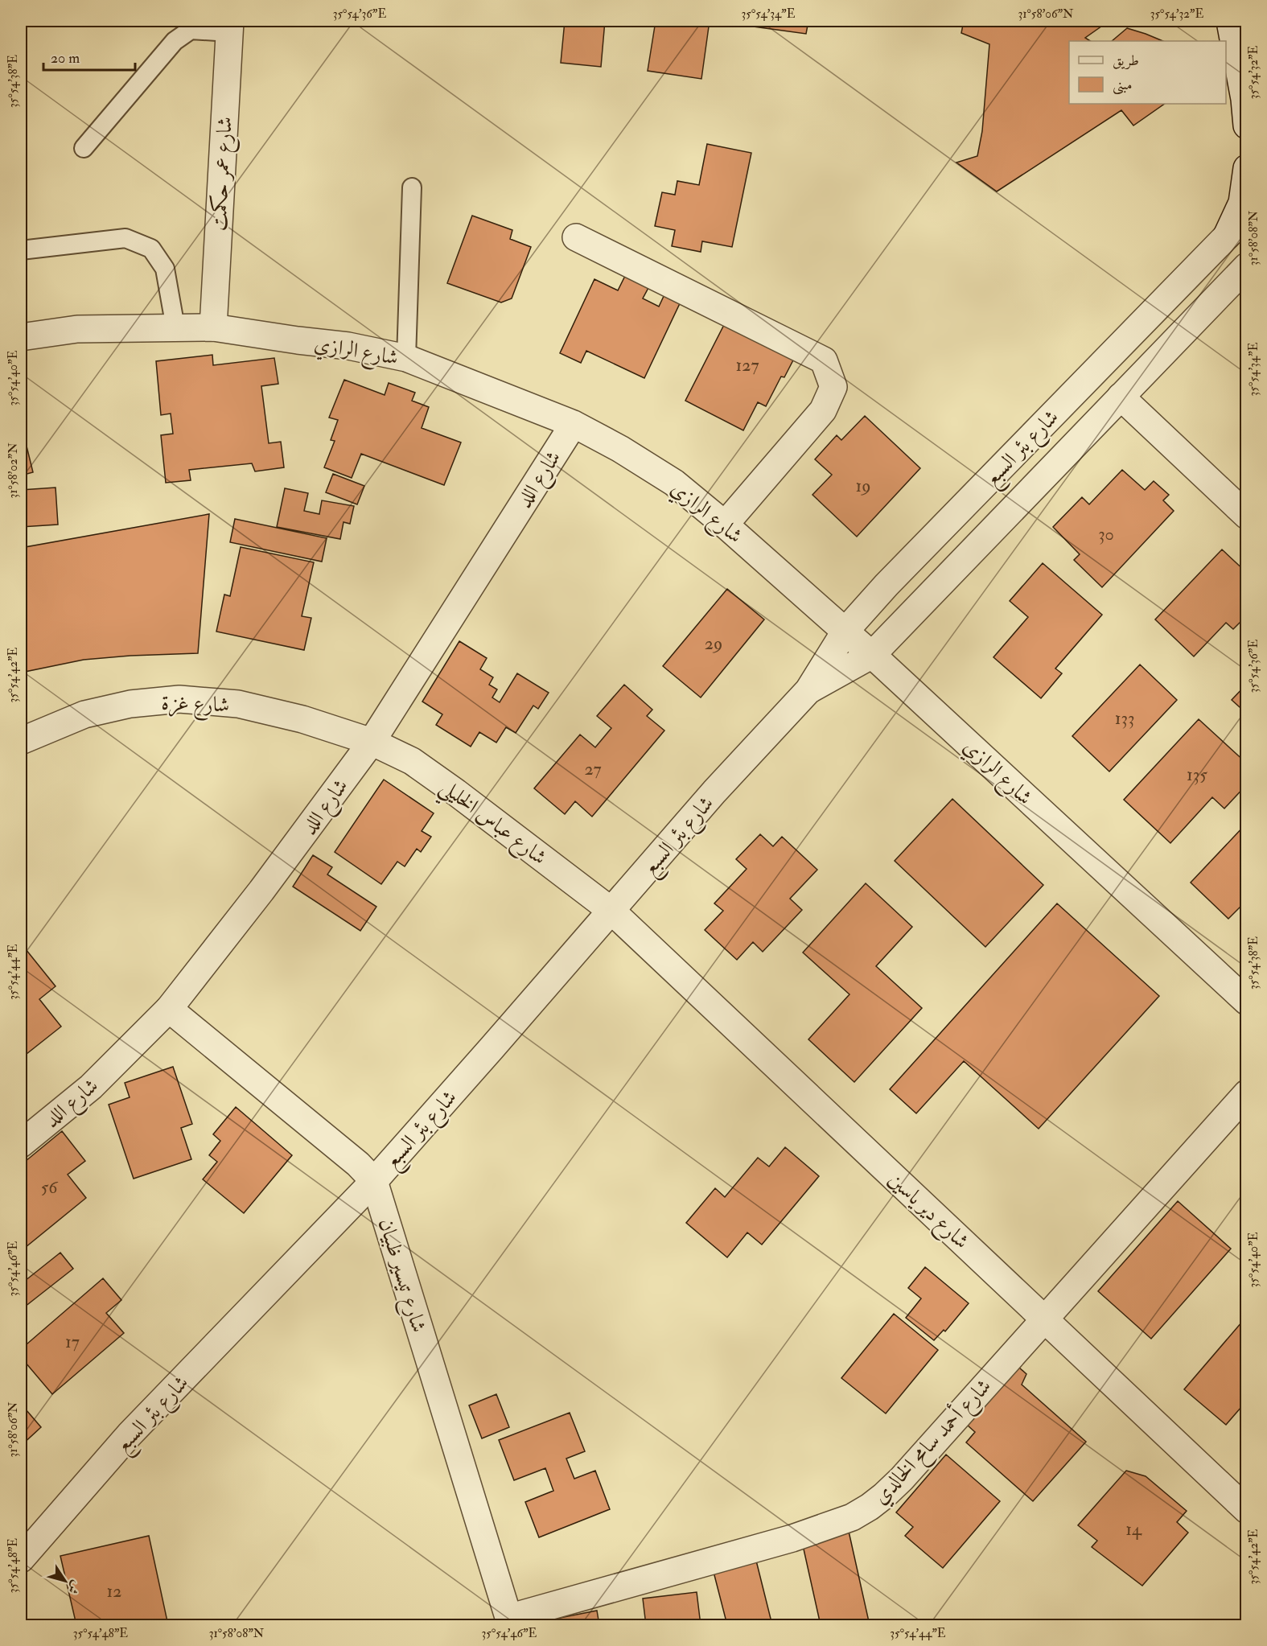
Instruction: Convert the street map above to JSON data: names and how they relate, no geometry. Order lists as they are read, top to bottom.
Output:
{
  "streets": {
    "street": [
      "شارع عمر حكمت",
      "شارع الرازي",
      "شارع بئر السبع",
      "شارع اللد",
      "شارع غزة",
      "شارع عباس الخليلي",
      "شارع دير ياسين",
      "شارع تيسير ظبيان",
      "شارع أحمد سامح الخالدي"
    ]
  },
  "crossings": [
    ["شارع عمر حكمت", "شارع الرازي"],
    ["شارع الرازي", "شارع بئر السبع"],
    ["شارع الرازي", "شارع اللد"],
    ["شارع بئر السبع", "شارع عباس الخليلي"],
    ["شارع بئر السبع", "شارع دير ياسين"],
    ["شارع بئر السبع", "شارع تيسير ظبيان"],
    ["شارع اللد", "شارع غزة"],
    ["شارع اللد", "شارع عباس الخليلي"],
    ["شارع اللد", "شارع تيسير ظبيان"],
    ["شارع غزة", "شارع عباس الخليلي"],
    ["شارع عباس الخليلي", "شارع دير ياسين"],
    ["شارع دير ياسين", "شارع أحمد سامح الخالدي"],
    ["شارع تيسير ظبيان", "شارع أحمد سامح الخالدي"]
  ],
  "house_numbers": [
    "127",
    "19",
    "30",
    "29",
    "133",
    "27",
    "135",
    "56",
    "17",
    "14",
    "12"
  ],
  "legend": ["طريق", "مبنى"],
  "scale_bar": "20 m",
  "north": "bottom right",
  "coordinates": [
    "35°54'36\"E",
    "35°54'34\"E",
    "31°58'06\"N",
    "35°54'32\"E",
    "35°54'38\"E",
    "31°58'08\"N",
    "35°54'40\"E",
    "31°58'02\"N",
    "35°54'42\"E",
    "35°54'44\"E",
    "35°54'46\"E",
    "35°54'48\"E"
  ]
}
